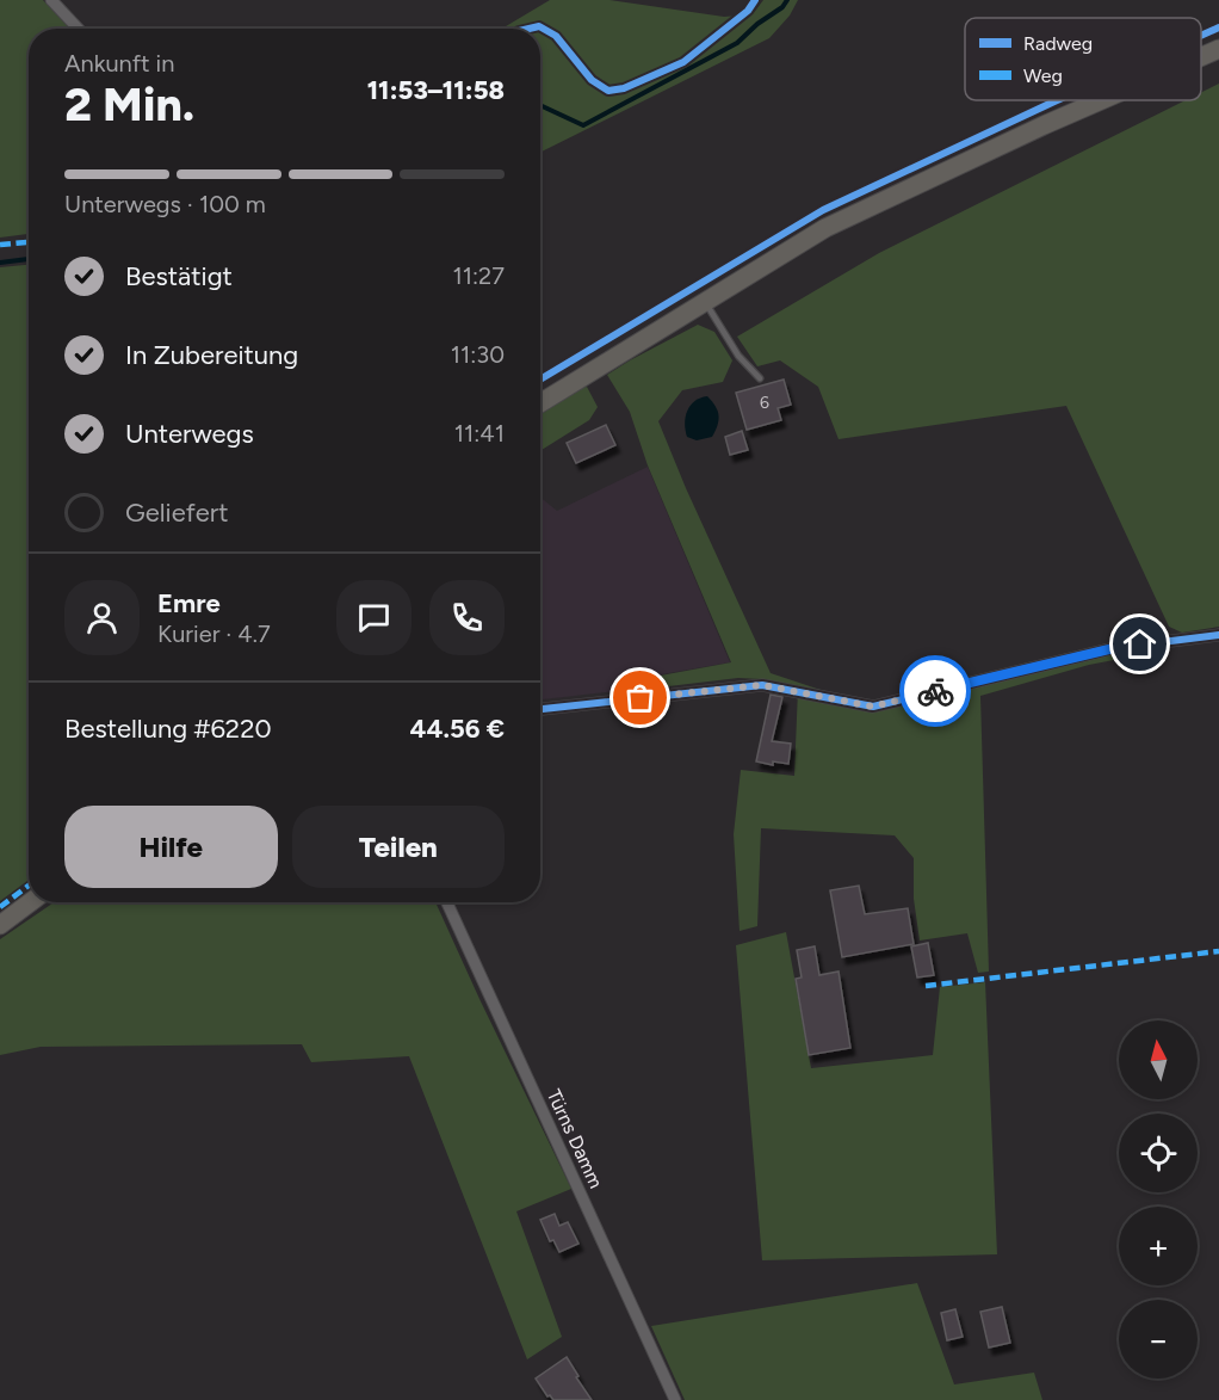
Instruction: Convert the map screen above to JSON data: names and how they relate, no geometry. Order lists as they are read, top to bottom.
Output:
{
  "streets": {
    "street": ["Türns Damm"]
  },
  "house_numbers": ["6"],
  "legend": ["Radweg", "Weg"],
  "north": "top",
  "page": {
    "heading": ["2 Min.", "Ankunft in", "11:53–11:58"],
    "panel": [
      "Emre",
      "Kurier · 4.7",
      "Bestellung #6220",
      "44.56 €"
    ],
    "bar": "Unterwegs · 100 m",
    "list": [
      ["Bestätigt", "11:27"],
      ["In Zubereitung", "11:30"],
      ["Unterwegs", "11:41"],
      "Geliefert"
    ],
    "buttons": ["Hilfe", "Teilen"],
    "map_buttons": ["+", "−"]
  }
}
